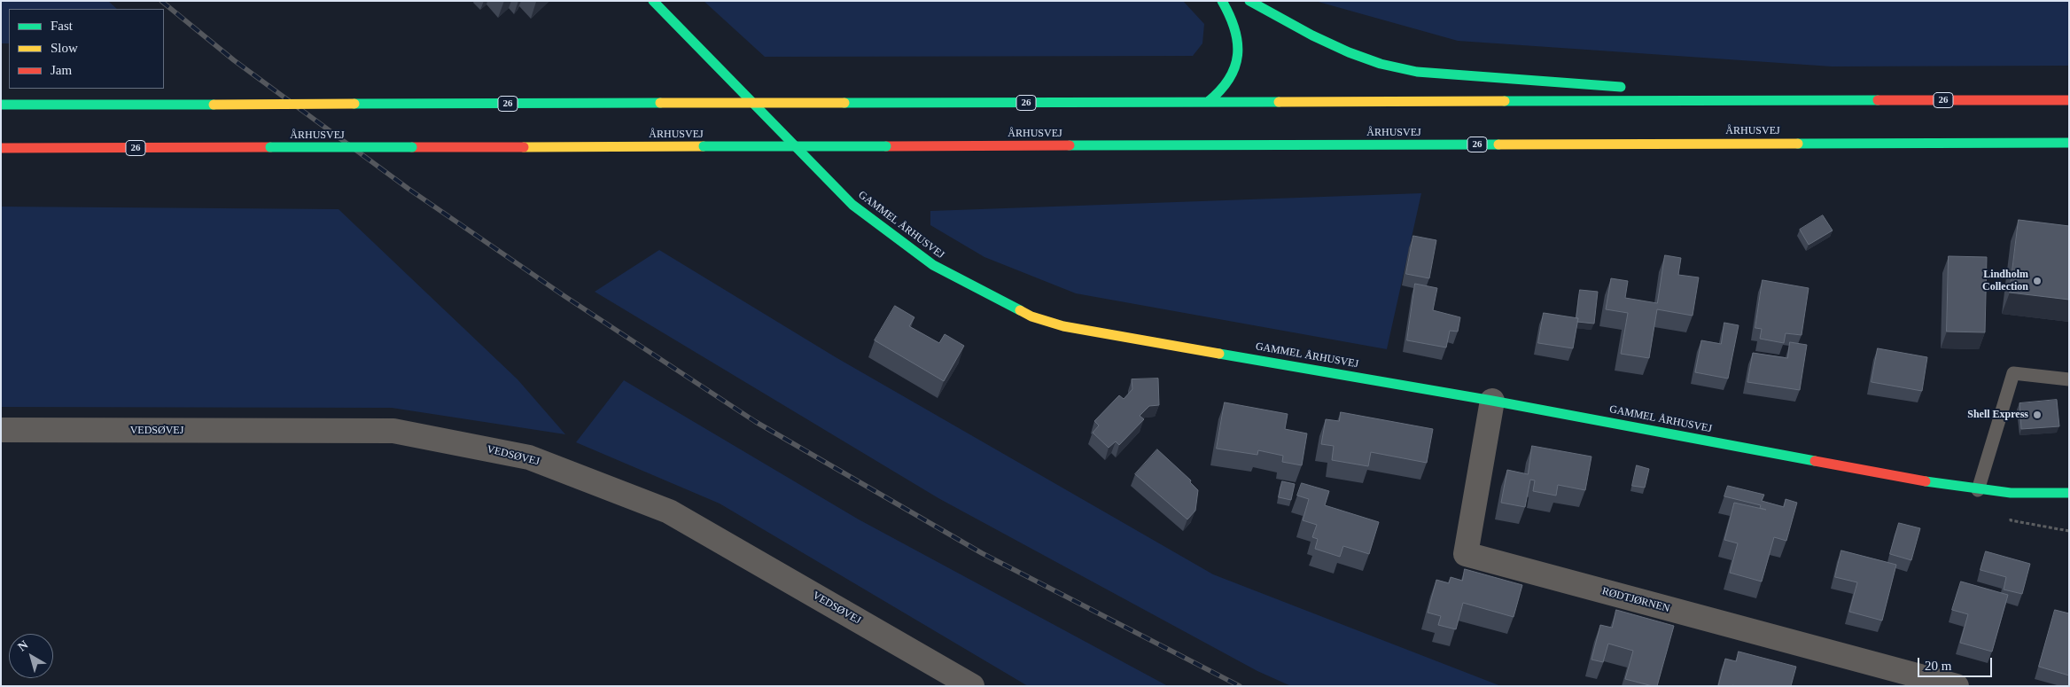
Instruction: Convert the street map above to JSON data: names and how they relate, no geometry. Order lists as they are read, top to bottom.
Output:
{
  "streets": {
    "main road": ["26", "ÅRHUSVEJ", "GAMMEL ÅRHUSVEJ"],
    "street": ["VEDSØVEJ", "RØDTJØRNEN"]
  },
  "crossings": [
    ["GAMMEL ÅRHUSVEJ", "RØDTJØRNEN"]
  ],
  "places": ["Lindholm Collection", "Shell Express"],
  "legend": ["Fast", "Slow", "Jam"],
  "scale_bar": "20 m",
  "north": "top left"
}
